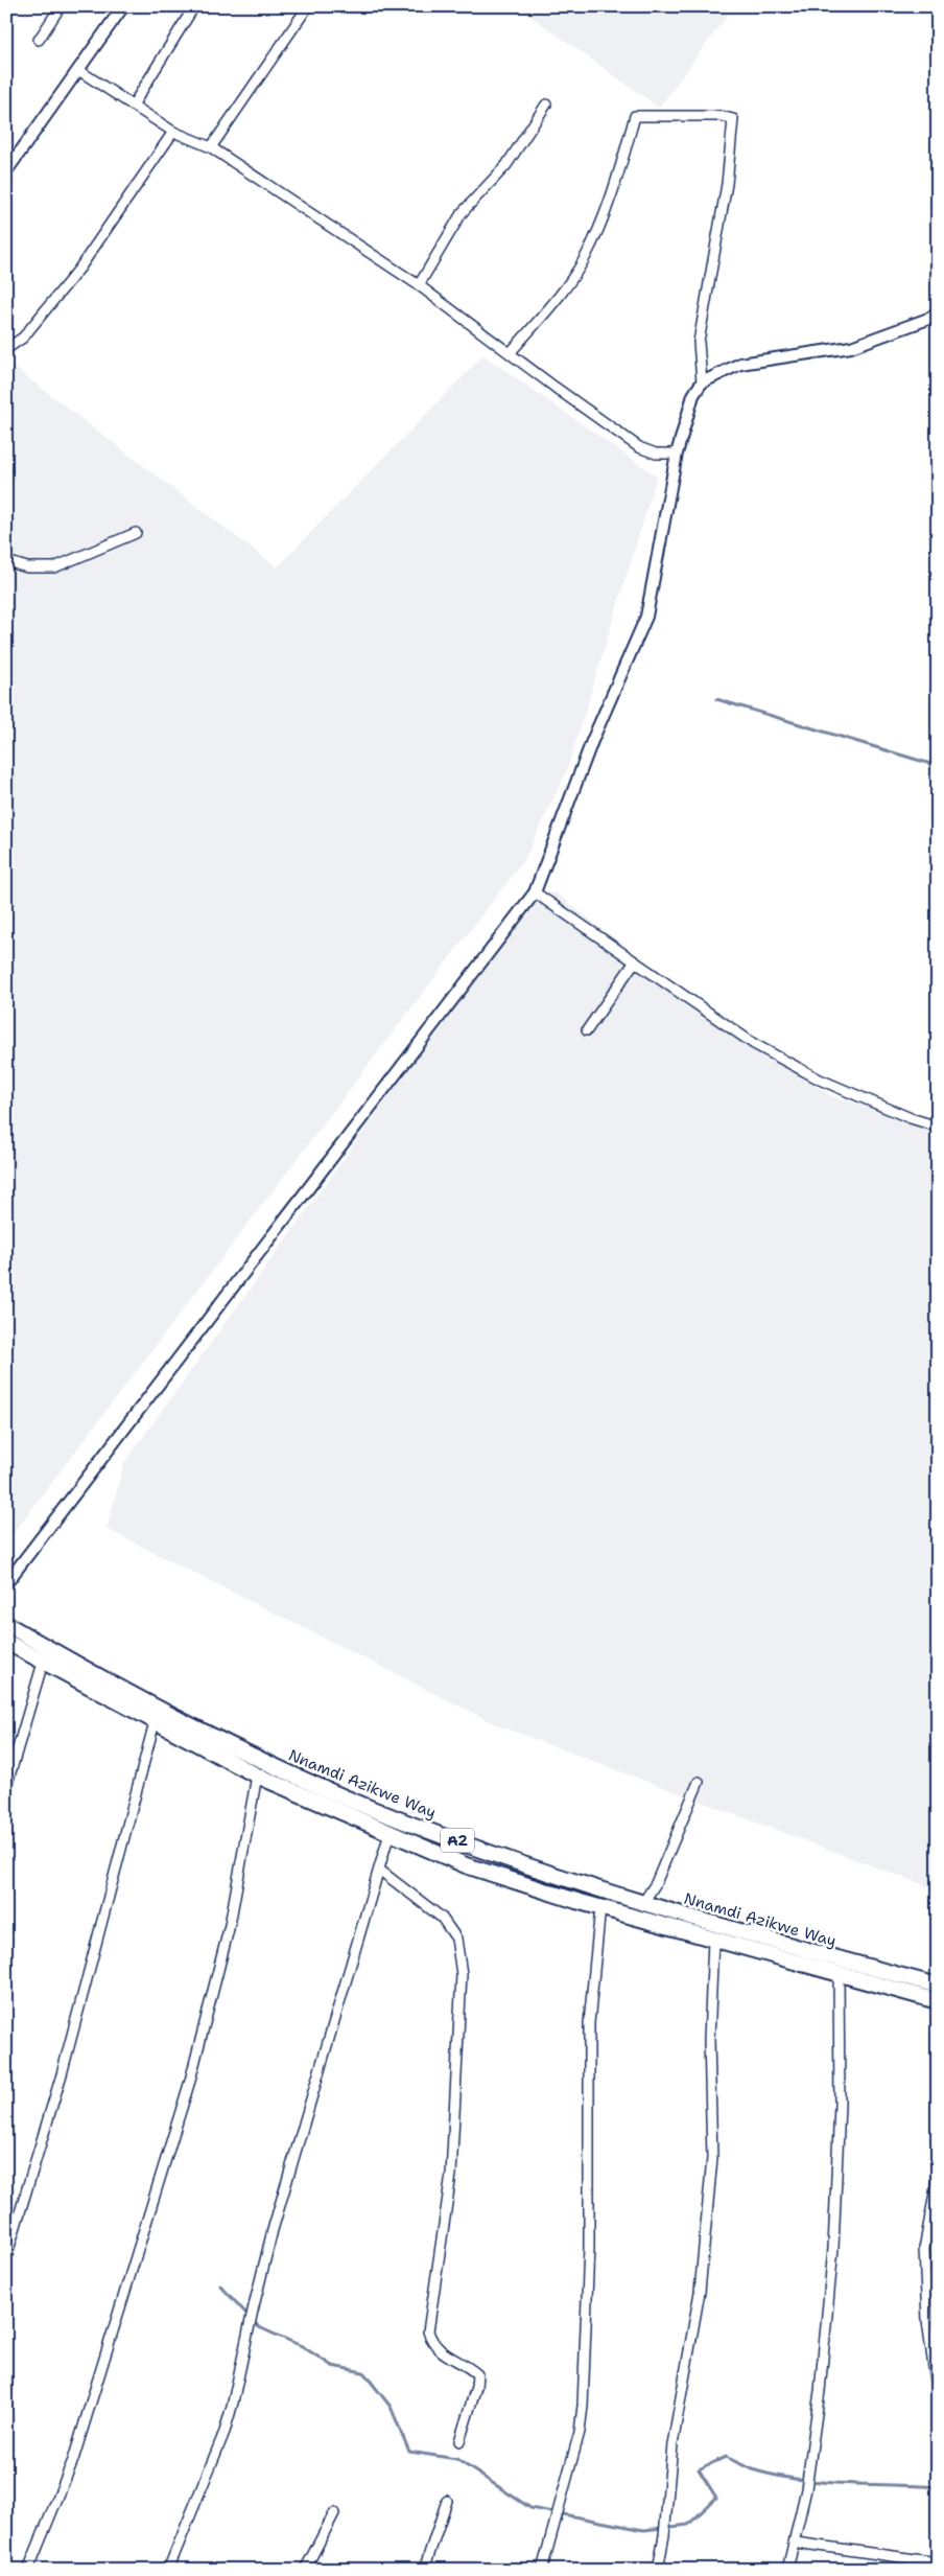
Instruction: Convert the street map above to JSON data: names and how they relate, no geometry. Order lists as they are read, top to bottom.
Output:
{
  "streets": {
    "highway": ["Nnamdi Azikwe Way", "A2"]
  }
}
